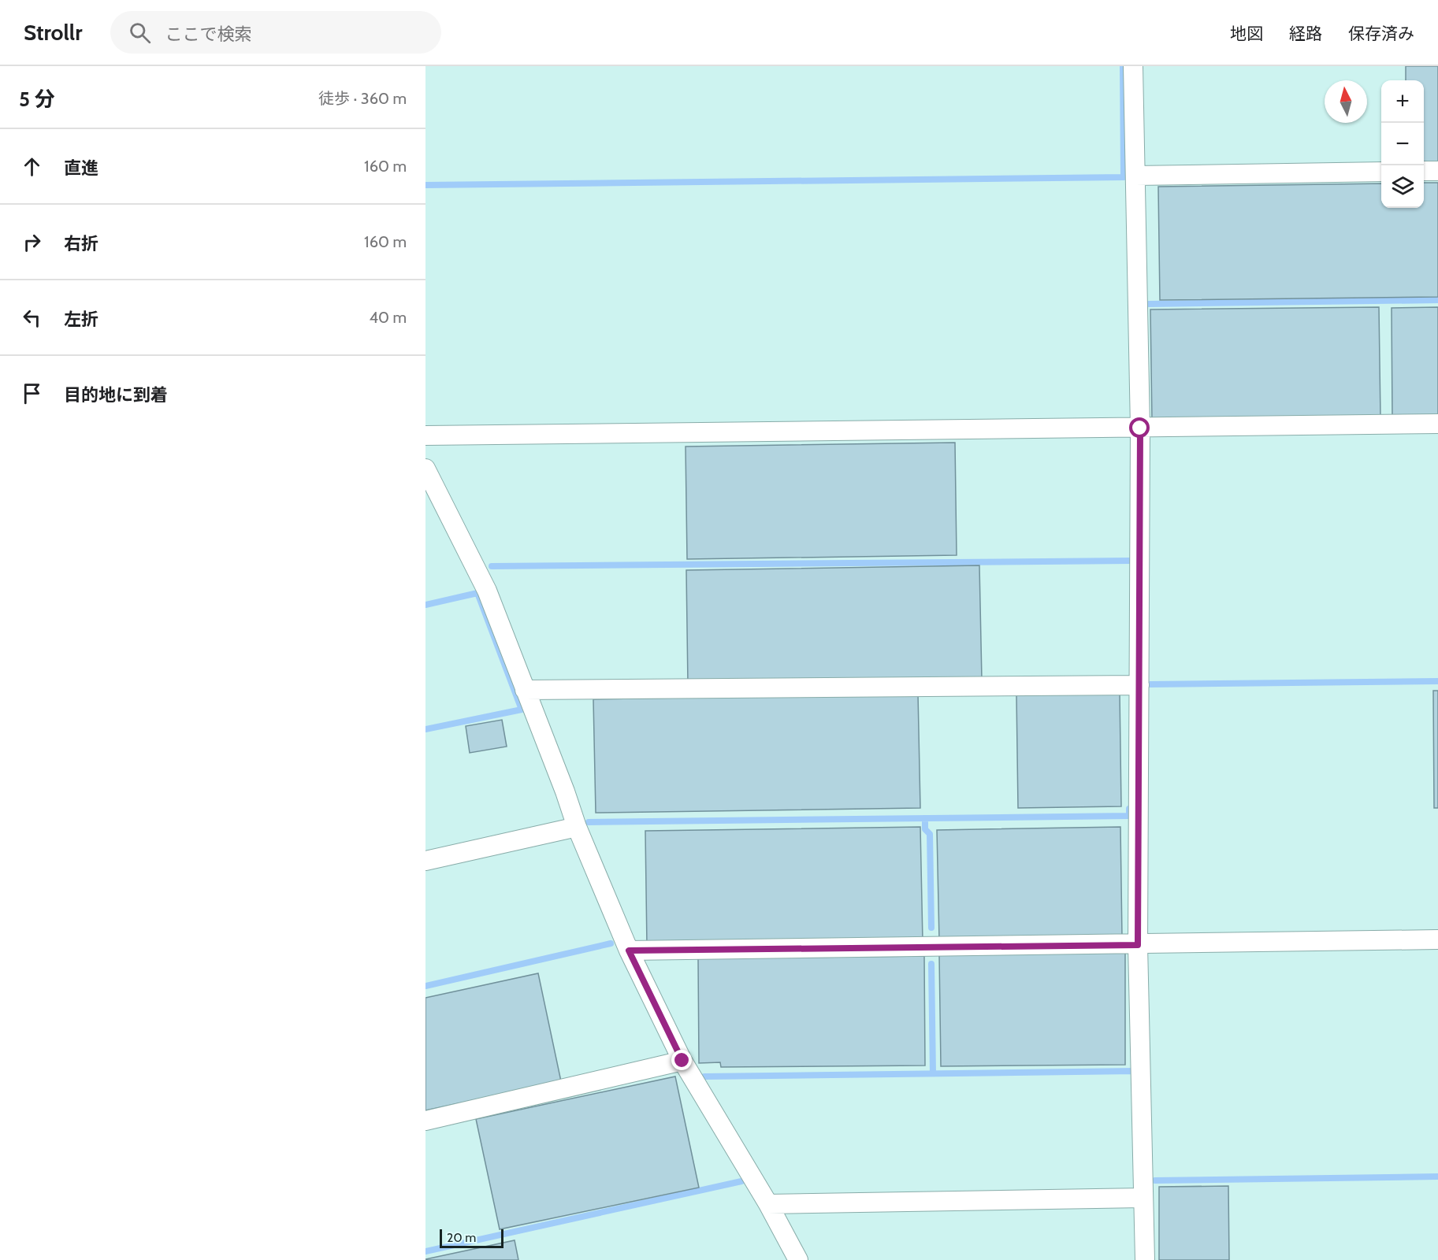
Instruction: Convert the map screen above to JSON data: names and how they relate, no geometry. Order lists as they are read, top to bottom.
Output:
{
  "scale_bar": "20 m",
  "north": "top",
  "page": {
    "header": "Strollr",
    "search": "ここで検索",
    "nav": ["地図", "経路", "保存済み"],
    "heading": ["5 分", "徒歩 · 360 m"],
    "map_buttons": ["+", "−"],
    "list": [
      ["直進", "160 m"],
      ["右折", "160 m"],
      ["左折", "40 m"],
      "目的地に到着"
    ],
    "scale": "20 m"
  }
}
